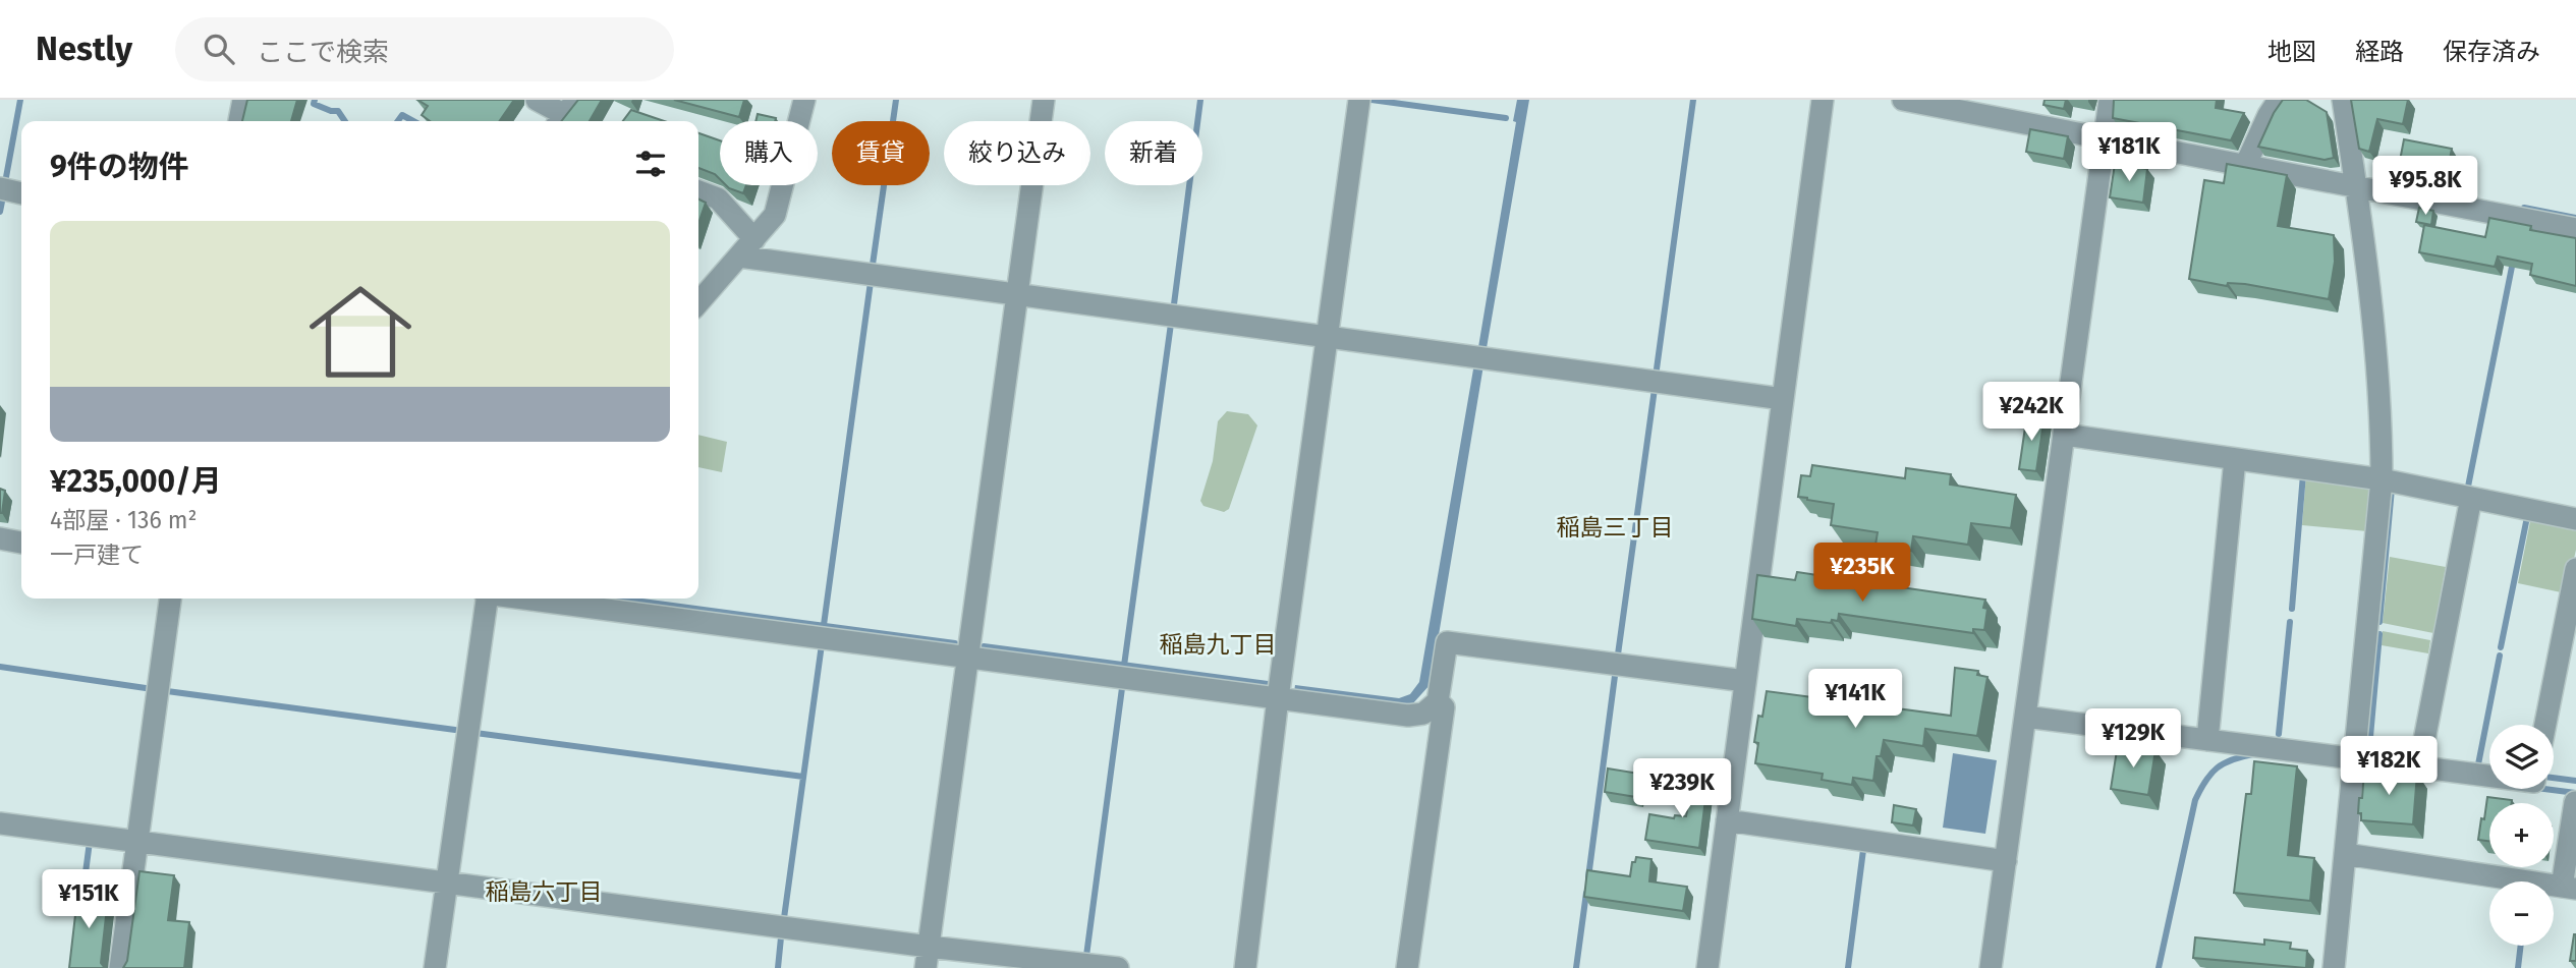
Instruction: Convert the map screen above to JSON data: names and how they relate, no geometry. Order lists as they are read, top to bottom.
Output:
{
  "districts": ["稲島三丁目", "稲島九丁目", "稲島六丁目"],
  "page": {
    "header": "Nestly",
    "search": "ここで検索",
    "nav": ["地図", "経路", "保存済み"],
    "chip": [
      "購入",
      "賃貸",
      "絞り込み",
      "新着"
    ],
    "heading": "9件の物件",
    "price": [
      "¥181K",
      "¥95.8K",
      "¥242K",
      "¥235K",
      "¥141K",
      "¥129K",
      "¥182K",
      "¥239K",
      "¥151K"
    ],
    "list": [
      {
        "name": "¥235,000/月",
        "note": "4部屋 · 136 m² · 一戸建て"
      }
    ],
    "map_buttons": ["+", "−"]
  }
}
